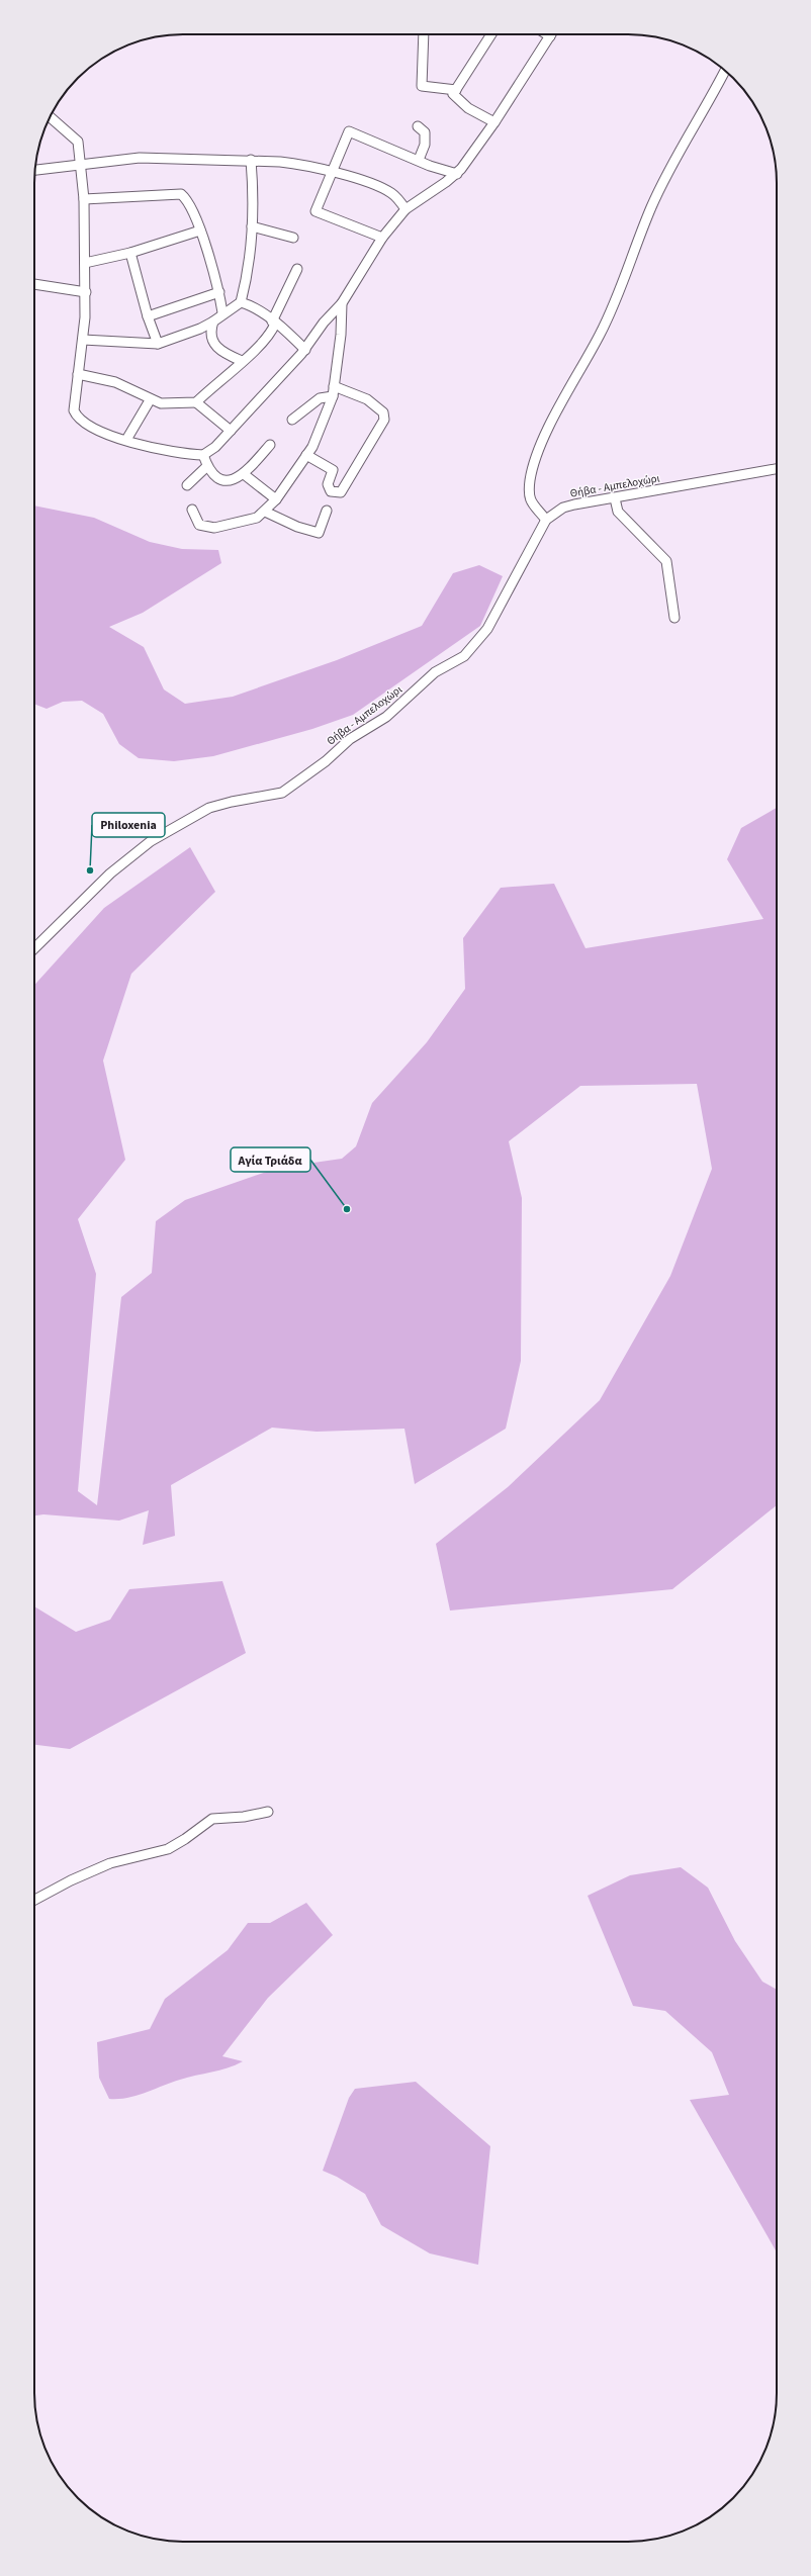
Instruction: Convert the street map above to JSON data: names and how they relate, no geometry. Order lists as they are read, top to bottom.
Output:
{
  "streets": {
    "street": ["Θήβα - Αμπελοχώρι"]
  },
  "places": ["Philoxenia", "Αγία Τριάδα"]
}
